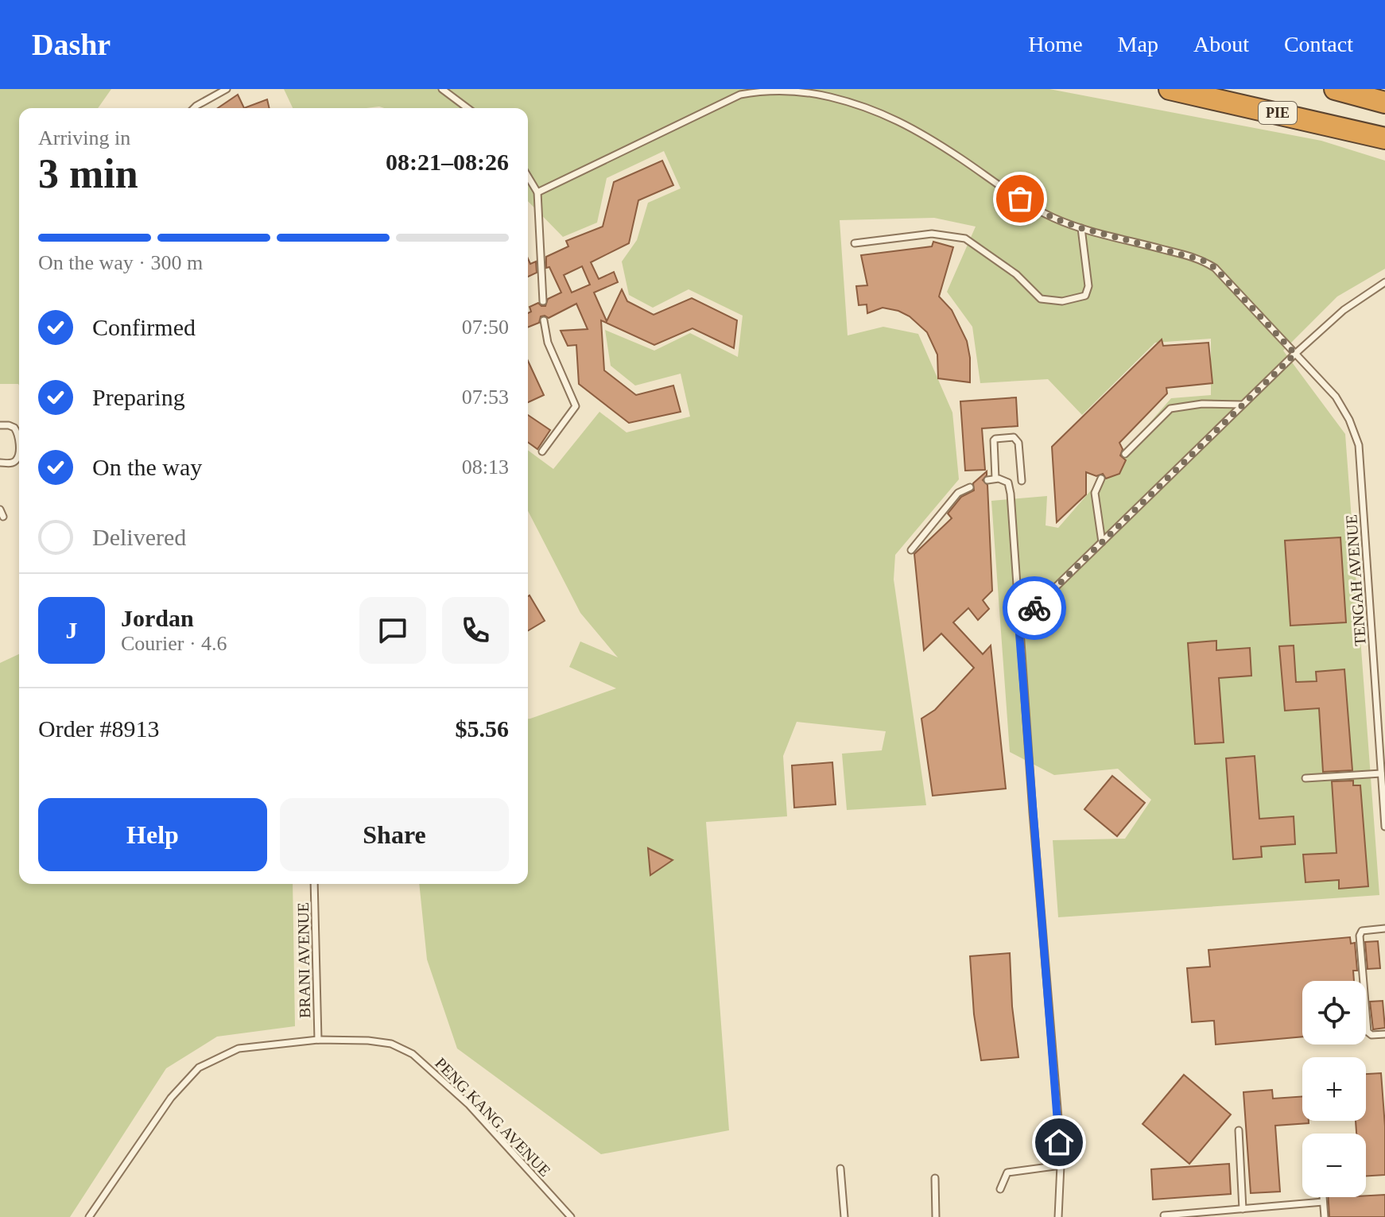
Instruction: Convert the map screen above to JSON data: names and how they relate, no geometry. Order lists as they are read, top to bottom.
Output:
{
  "streets": {
    "highway": ["PIE"],
    "lane": ["TENGAH AVENUE", "BRANI AVENUE", "PENG KANG AVENUE"]
  },
  "crossings": [
    ["BRANI AVENUE", "PENG KANG AVENUE"]
  ],
  "page": {
    "header": "Dashr",
    "nav": [
      "Home",
      "Map",
      "About",
      "Contact"
    ],
    "heading": ["3 min", "Arriving in", "08:21–08:26"],
    "panel": [
      "Jordan",
      "Courier · 4.6",
      "Order #8913",
      "$5.56"
    ],
    "bar": "On the way · 300 m",
    "list": [
      ["Confirmed", "07:50"],
      ["Preparing", "07:53"],
      ["On the way", "08:13"],
      "Delivered"
    ],
    "round": "J",
    "buttons": ["Help", "Share"],
    "map_buttons": ["+", "−"]
  }
}
